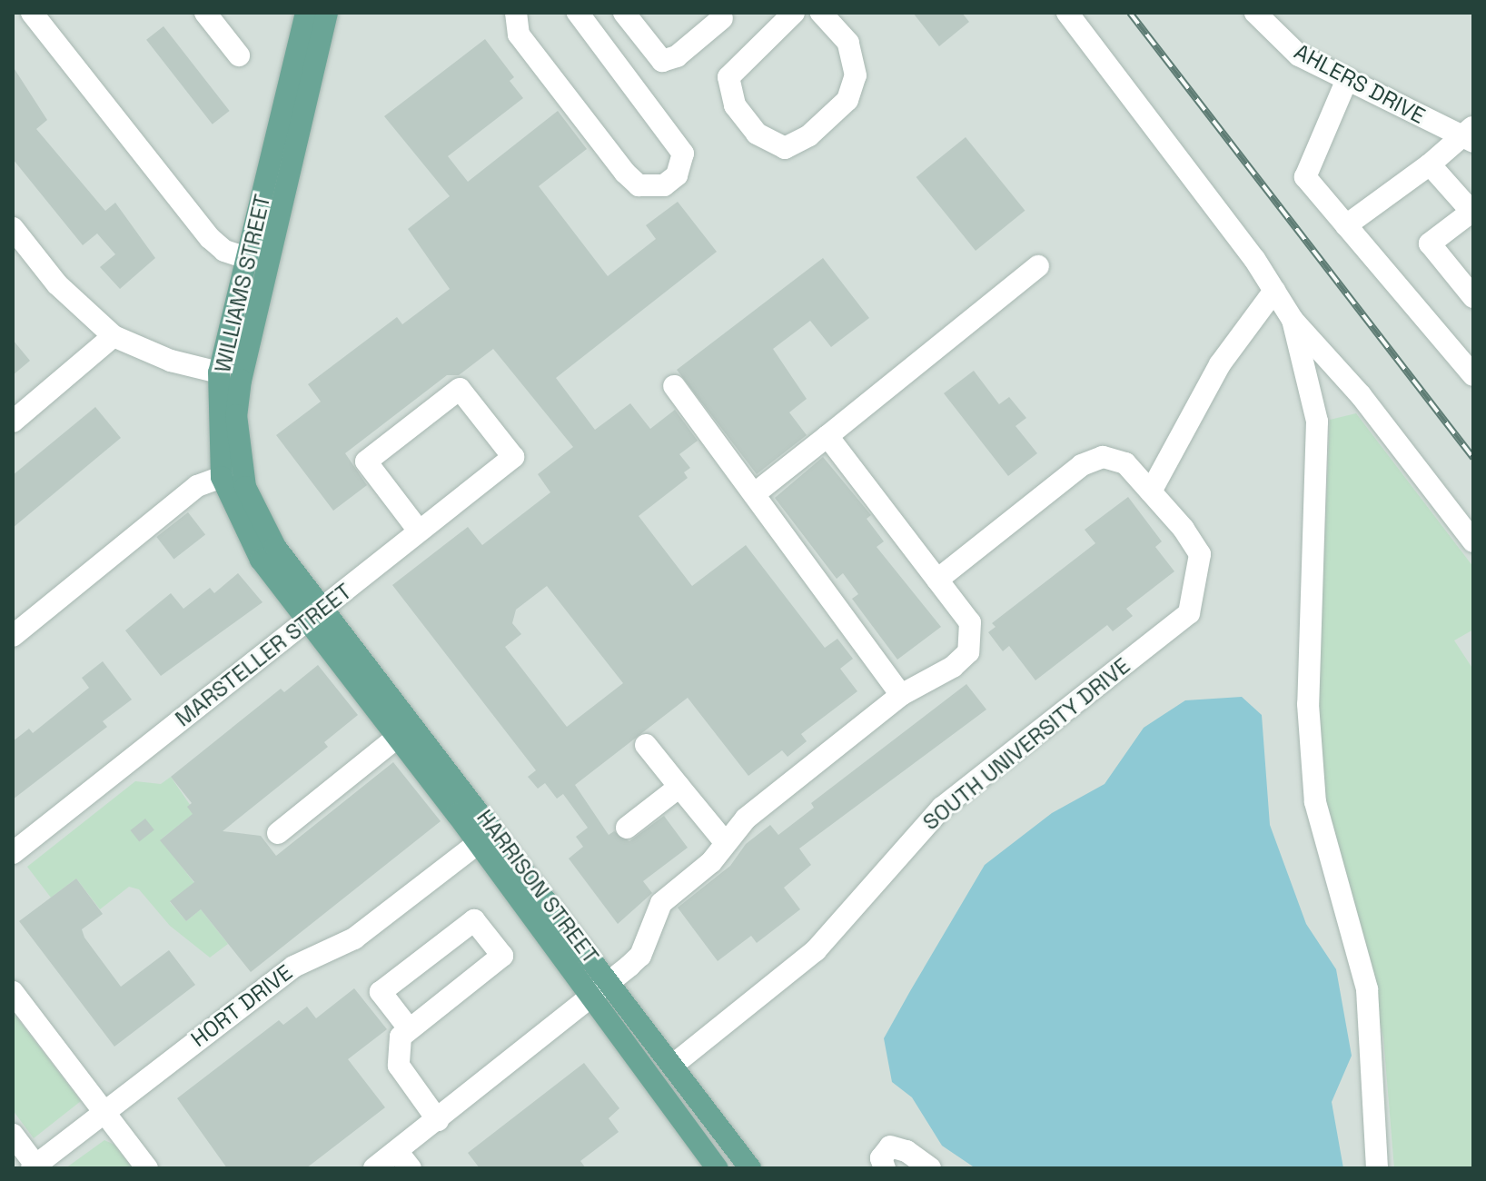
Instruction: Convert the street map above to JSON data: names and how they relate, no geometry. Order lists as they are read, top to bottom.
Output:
{
  "streets": {
    "main road": ["WILLIAMS STREET", "HARRISON STREET"],
    "street": [
      "AHLERS DRIVE",
      "MARSTELLER STREET",
      "SOUTH UNIVERSITY DRIVE",
      "HORT DRIVE"
    ]
  },
  "crossings": [
    ["WILLIAMS STREET", "MARSTELLER STREET"],
    ["WILLIAMS STREET", "HARRISON STREET"],
    ["MARSTELLER STREET", "HARRISON STREET"],
    ["SOUTH UNIVERSITY DRIVE", "HARRISON STREET"],
    ["HARRISON STREET", "HORT DRIVE"]
  ]
}
